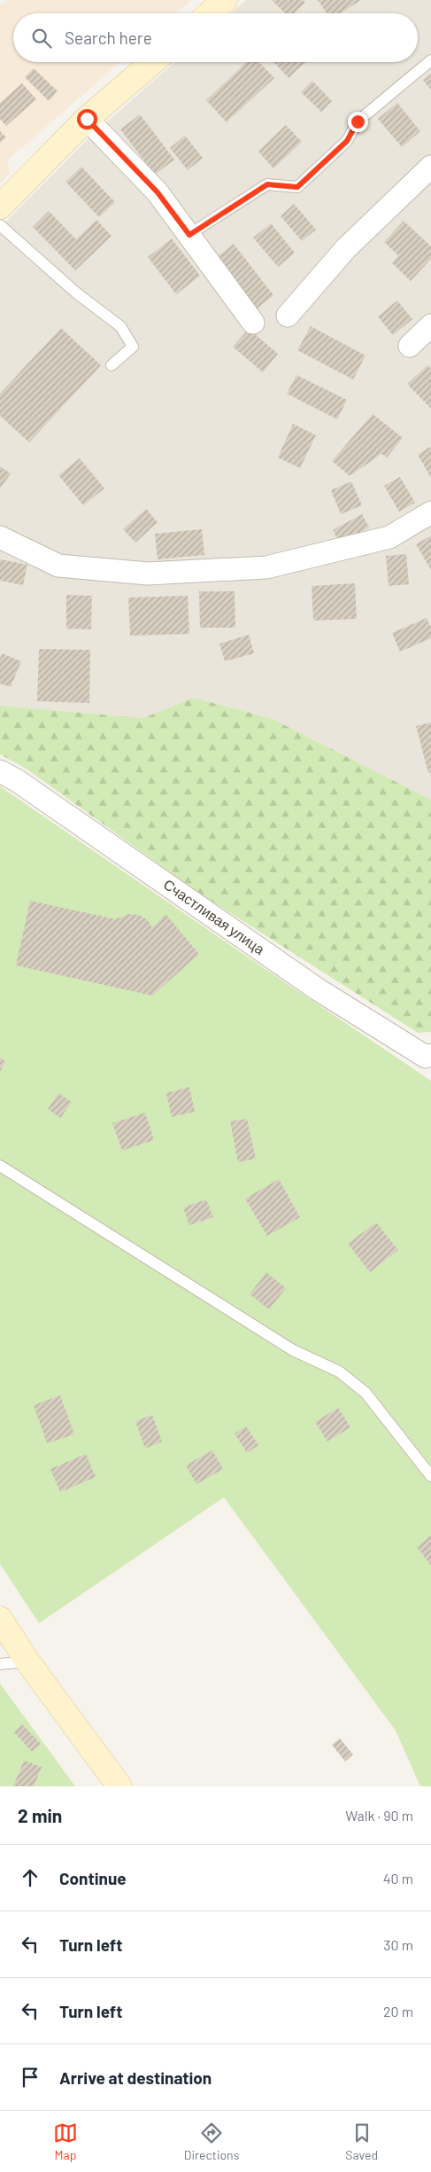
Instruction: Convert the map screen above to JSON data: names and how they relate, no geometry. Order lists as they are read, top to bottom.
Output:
{
  "streets": {
    "street": ["Счастливая улица"]
  },
  "page": {
    "search": "Search here",
    "heading": ["2 min", "Walk · 90 m"],
    "list": [
      ["Continue", "40 m"],
      ["Turn left", "30 m"],
      ["Turn left", "20 m"],
      "Arrive at destination"
    ],
    "nav": ["Map", "Directions", "Saved"]
  }
}
